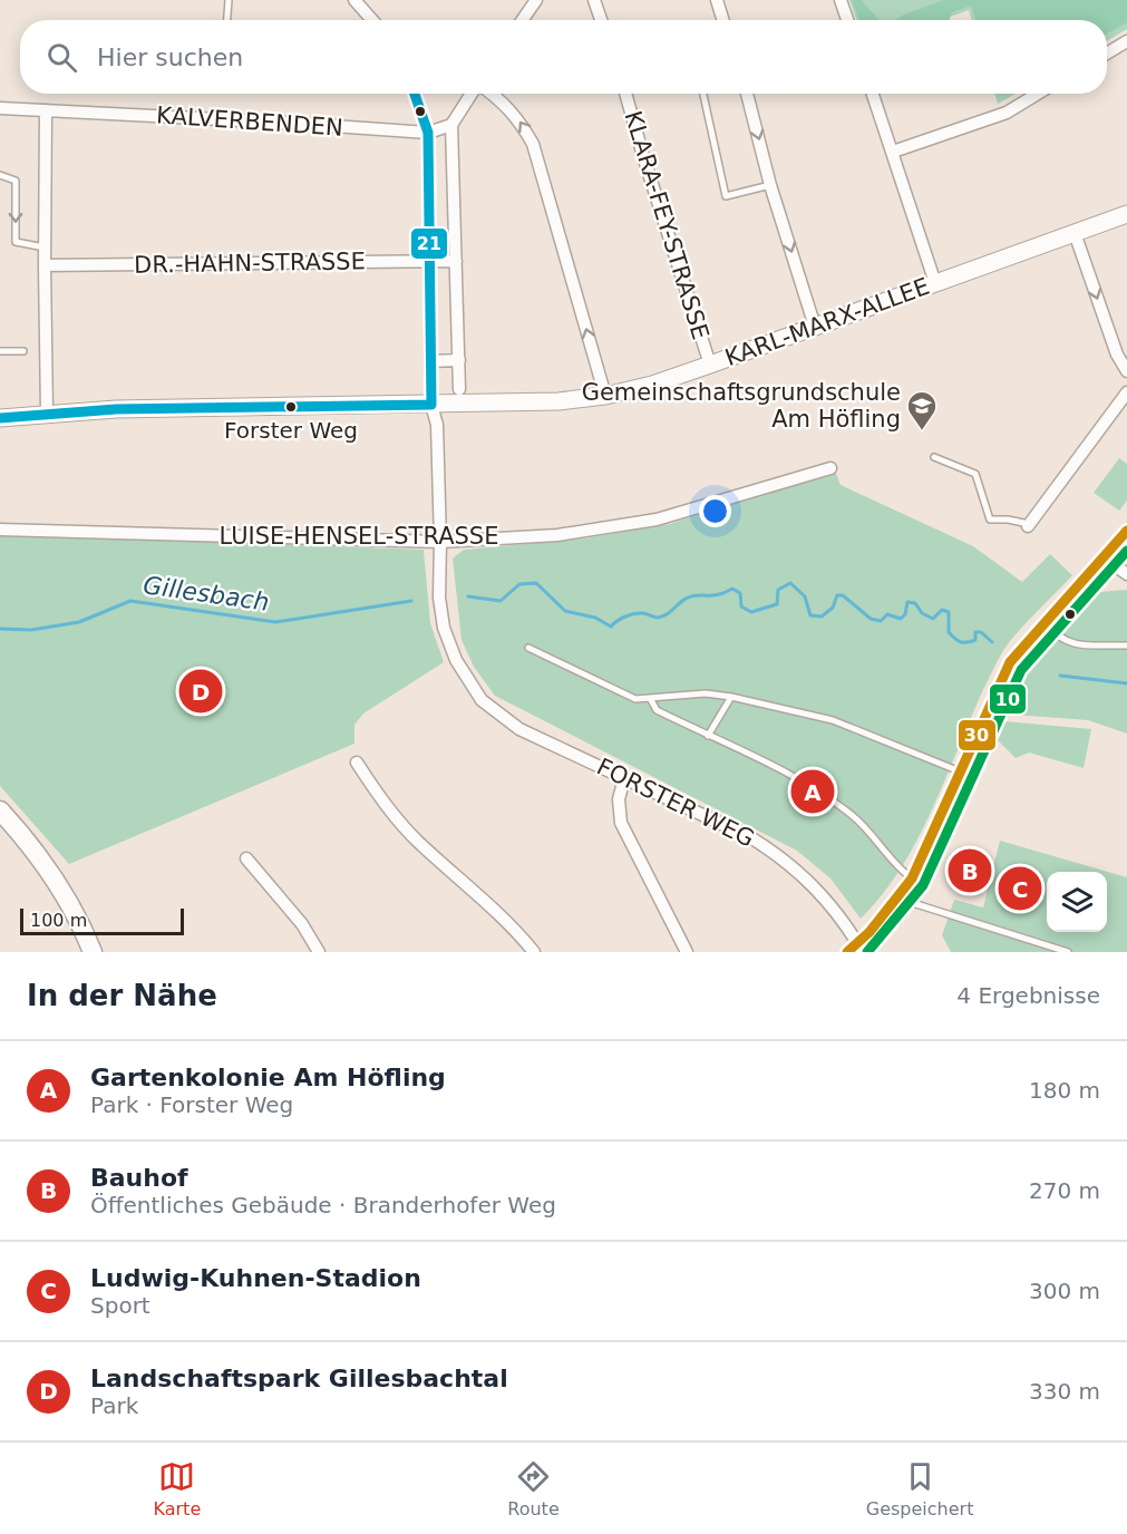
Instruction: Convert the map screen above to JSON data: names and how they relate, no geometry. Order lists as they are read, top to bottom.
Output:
{
  "streets": {
    "street": [
      "KALVERBENDEN",
      "KLARA-FEY-STRASSE",
      "DR.-HAHN-STRASSE",
      "KARL-MARX-ALLEE",
      "LUISE-HENSEL-STRASSE",
      "FORSTER WEG"
    ]
  },
  "crossings": [
    ["KALVERBENDEN", "FORSTER WEG"],
    ["KLARA-FEY-STRASSE", "KARL-MARX-ALLEE"],
    ["DR.-HAHN-STRASSE", "FORSTER WEG"],
    ["KARL-MARX-ALLEE", "FORSTER WEG"],
    ["LUISE-HENSEL-STRASSE", "FORSTER WEG"]
  ],
  "water": ["Gillesbach"],
  "places": {
    "other": ["Forster Weg"],
    "school or university": ["Gemeinschaftsgrundschule Am Höfling"]
  },
  "lines": ["transit line 21", "transit line 30", "transit line 10"],
  "scale_bar": "100 m",
  "page": {
    "search": "Hier suchen",
    "pins": [
      "D",
      "A",
      "B",
      "C"
    ],
    "scale": "100 m",
    "heading": ["In der Nähe", "4 Ergebnisse"],
    "list": [
      {
        "mark": "A",
        "name": "Gartenkolonie Am Höfling",
        "note": "Park · Forster Weg",
        "value": "180 m"
      },
      {
        "mark": "B",
        "name": "Bauhof",
        "note": "Öffentliches Gebäude · Branderhofer Weg",
        "value": "270 m"
      },
      {
        "mark": "C",
        "name": "Ludwig-Kuhnen-Stadion",
        "note": "Sport",
        "value": "300 m"
      },
      {
        "mark": "D",
        "name": "Landschaftspark Gillesbachtal",
        "note": "Park",
        "value": "330 m"
      }
    ],
    "nav": ["Karte", "Route", "Gespeichert"]
  }
}
